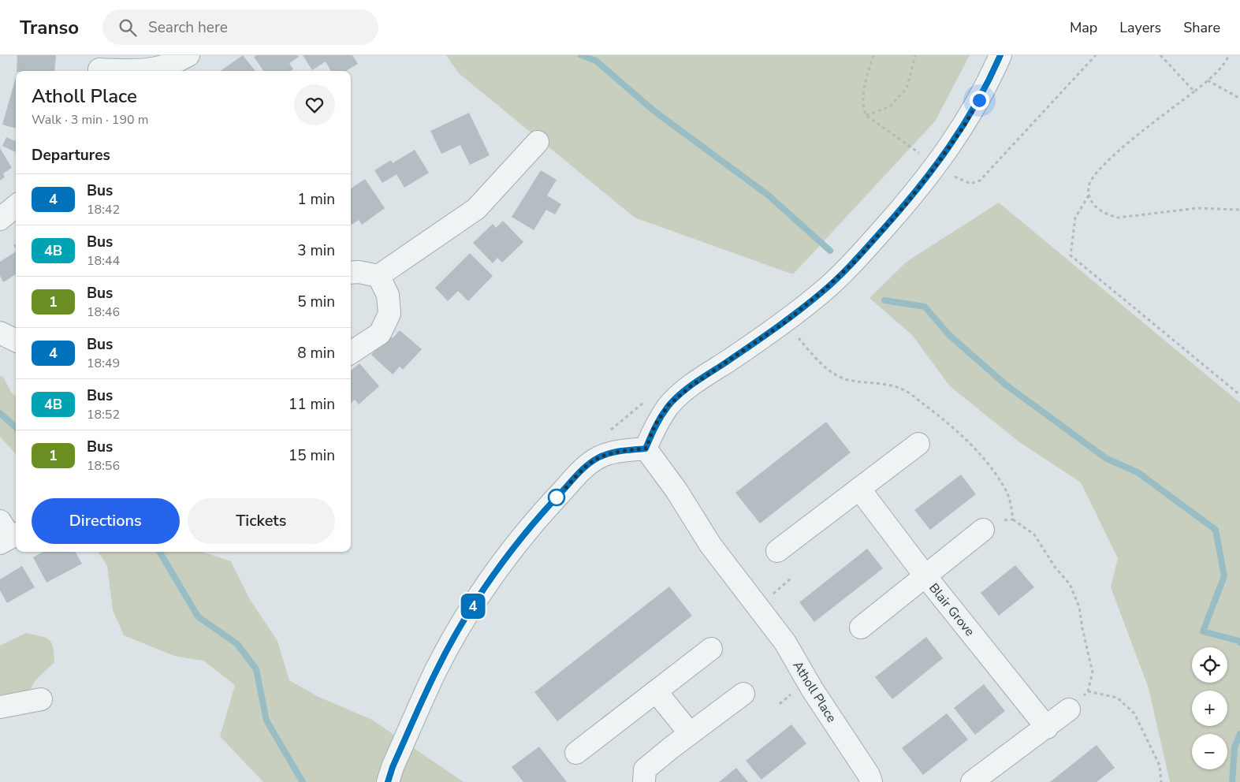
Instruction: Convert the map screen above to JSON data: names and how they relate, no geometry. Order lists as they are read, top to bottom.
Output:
{
  "streets": {
    "street": ["Blair Grove", "Atholl Place"]
  },
  "lines": ["bus line 4"],
  "page": {
    "header": "Transo",
    "search": "Search here",
    "nav": ["Map", "Layers", "Share"],
    "on_map": "4",
    "heading": [
      ["Atholl Place", "Walk · 3 min · 190 m"],
      "Departures"
    ],
    "list": [
      {
        "mark": "4",
        "name": "Bus",
        "note": "18:42",
        "value": "1 min"
      },
      {
        "mark": "4B",
        "name": "Bus",
        "note": "18:44",
        "value": "3 min"
      },
      {
        "mark": "1",
        "name": "Bus",
        "note": "18:46",
        "value": "5 min"
      },
      {
        "mark": "4",
        "name": "Bus",
        "note": "18:49",
        "value": "8 min"
      },
      {
        "mark": "4B",
        "name": "Bus",
        "note": "18:52",
        "value": "11 min"
      },
      {
        "mark": "1",
        "name": "Bus",
        "note": "18:56",
        "value": "15 min"
      }
    ],
    "buttons": ["Directions", "Tickets"],
    "map_buttons": ["+", "−"]
  }
}
